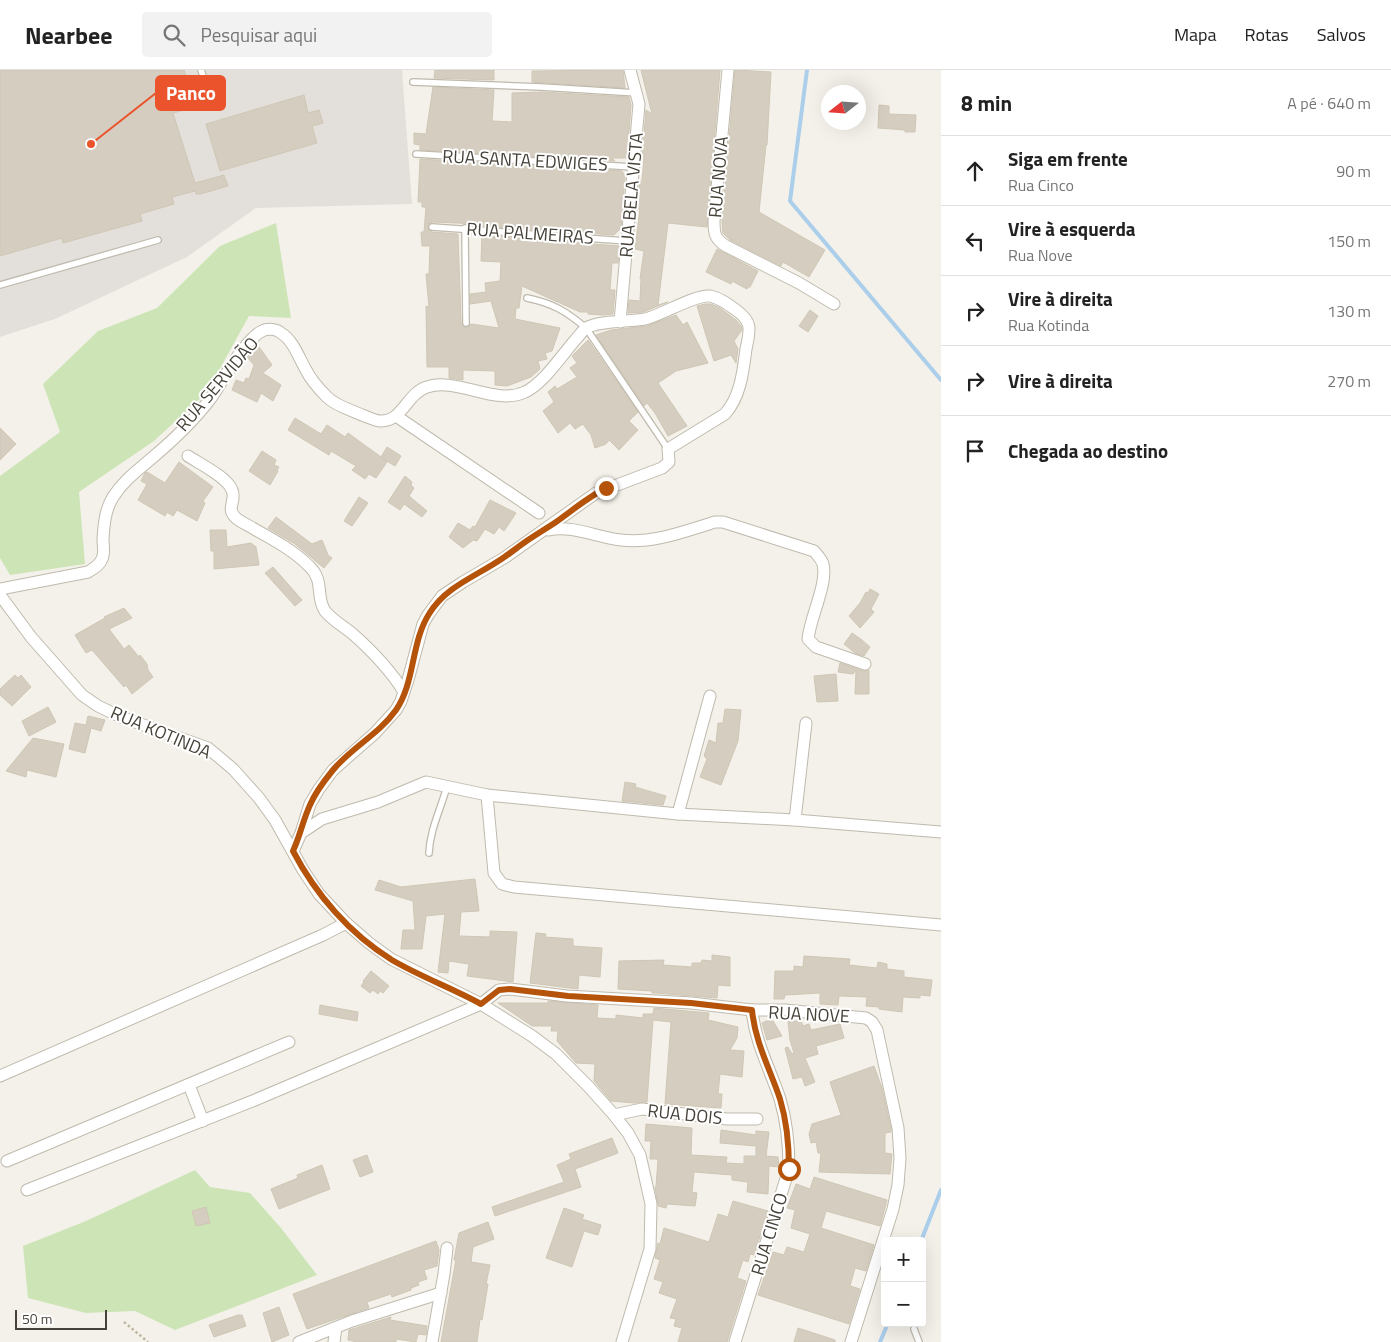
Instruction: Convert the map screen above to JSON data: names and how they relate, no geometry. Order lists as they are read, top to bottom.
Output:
{
  "streets": {
    "street": [
      "RUA NOVA",
      "RUA BELA VISTA",
      "RUA SERVIDÃO",
      "RUA KOTINDA",
      "RUA NOVE",
      "RUA DOIS",
      "RUA CINCO"
    ],
    "lane": ["RUA SANTA EDWIGES", "RUA PALMEIRAS"]
  },
  "crossings": [
    ["RUA SANTA EDWIGES", "RUA BELA VISTA"],
    ["RUA BELA VISTA", "RUA PALMEIRAS"],
    ["RUA KOTINDA", "RUA NOVE"],
    ["RUA KOTINDA", "RUA DOIS"],
    ["RUA NOVE", "RUA CINCO"]
  ],
  "places": ["Panco"],
  "scale_bar": "50 m",
  "north": "left",
  "page": {
    "header": "Nearbee",
    "search": "Pesquisar aqui",
    "nav": ["Mapa", "Rotas", "Salvos"],
    "heading": ["8 min", "A pé · 640 m"],
    "list": [
      ["Siga em frente", "Rua Cinco", "90 m"],
      ["Vire à esquerda", "Rua Nove", "150 m"],
      ["Vire à direita", "Rua Kotinda", "130 m"],
      ["Vire à direita", "270 m"],
      "Chegada ao destino"
    ],
    "map_buttons": ["+", "−"],
    "scale": "50 m"
  }
}
